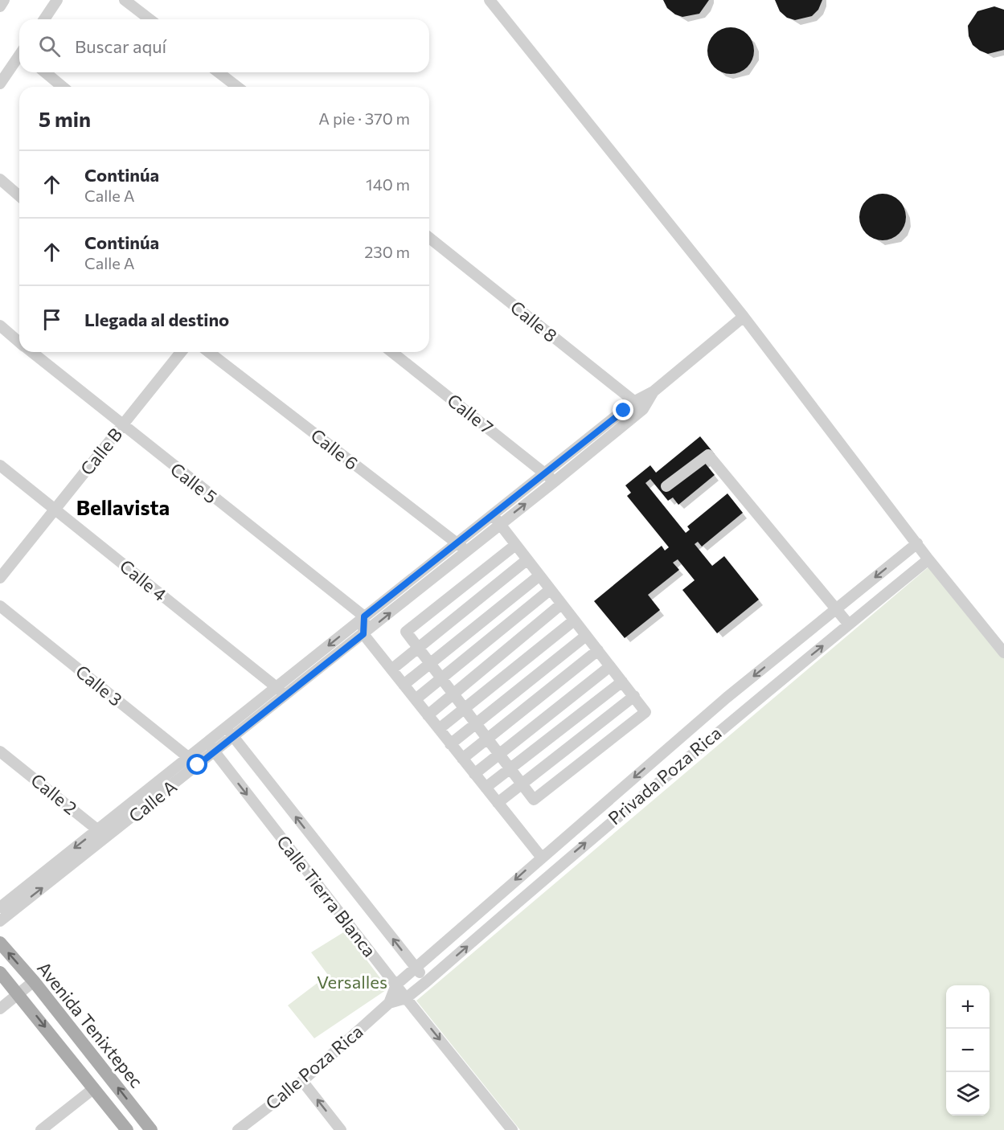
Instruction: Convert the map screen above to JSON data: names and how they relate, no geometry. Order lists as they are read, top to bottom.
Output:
{
  "streets": {
    "main road": ["Avenida Tenixtepec"],
    "street": [
      "Calle 8",
      "Calle 7",
      "Calle 6",
      "Calle B",
      "Calle 5",
      "Calle 4",
      "Calle 3",
      "Privada Poza Rica",
      "Calle 2",
      "Calle A",
      "Calle Tierra Blanca",
      "Calle Poza Rica"
    ]
  },
  "crossings": [
    ["Calle 8", "Calle A"],
    ["Calle 7", "Calle A"],
    ["Calle 6", "Calle A"],
    ["Calle B", "Calle 5"],
    ["Calle B", "Calle 4"],
    ["Calle 5", "Calle A"],
    ["Calle 4", "Calle A"],
    ["Calle 3", "Calle A"],
    ["Privada Poza Rica", "Calle Tierra Blanca"],
    ["Privada Poza Rica", "Calle Poza Rica"],
    ["Calle 2", "Calle A"],
    ["Calle A", "Calle Tierra Blanca"],
    ["Calle Tierra Blanca", "Calle Poza Rica"]
  ],
  "districts": ["Bellavista"],
  "parks": ["Versalles"],
  "page": {
    "search": "Buscar aquí",
    "heading": ["5 min", "A pie · 370 m"],
    "list": [
      ["Continúa", "Calle A", "140 m"],
      ["Continúa", "Calle A", "230 m"],
      "Llegada al destino"
    ],
    "map_buttons": ["+", "−"]
  }
}
